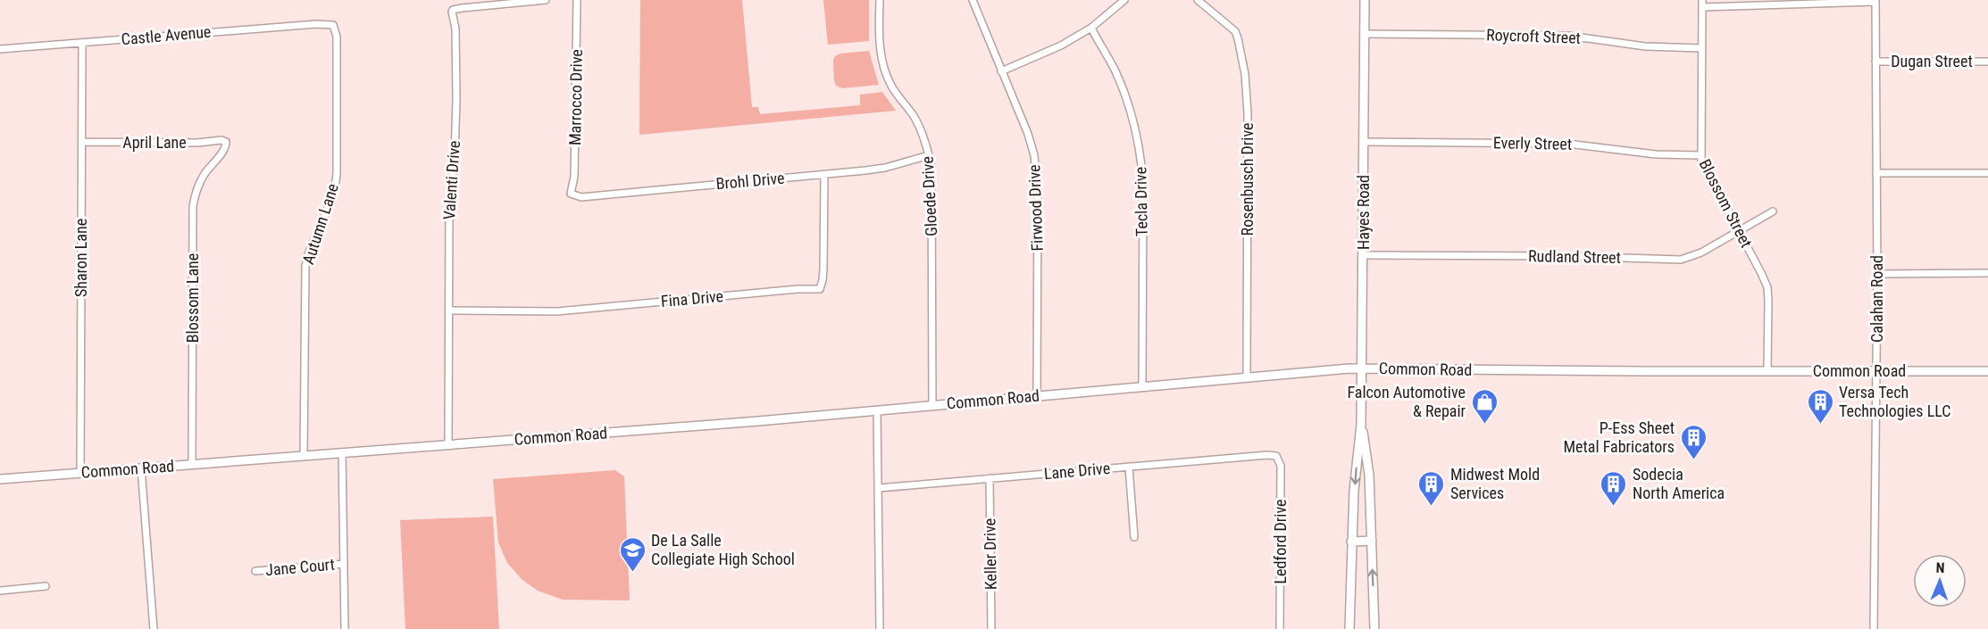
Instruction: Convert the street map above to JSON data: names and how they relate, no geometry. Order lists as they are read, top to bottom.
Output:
{
  "streets": {
    "street": [
      "Castle Avenue",
      "Roycroft Street",
      "Dugan Street",
      "Marrocco Drive",
      "April Lane",
      "Everly Street",
      "Rosenbusch Drive",
      "Valenti Drive",
      "Brohl Drive",
      "Gloede Drive",
      "Tecla Drive",
      "Blossom Street",
      "Firwood Drive",
      "Hayes Road",
      "Autumn Lane",
      "Rudland Street",
      "Sharon Lane",
      "Blossom Lane",
      "Fina Drive",
      "Calahan Road",
      "Common Road",
      "Lane Drive",
      "Ledford Drive",
      "Keller Drive",
      "Jane Court"
    ]
  },
  "crossings": [
    ["Castle Avenue", "Autumn Lane"],
    ["Castle Avenue", "Sharon Lane"],
    ["Roycroft Street", "Blossom Street"],
    ["Roycroft Street", "Hayes Road"],
    ["Dugan Street", "Calahan Road"],
    ["Marrocco Drive", "Brohl Drive"],
    ["April Lane", "Sharon Lane"],
    ["April Lane", "Blossom Lane"],
    ["Everly Street", "Blossom Street"],
    ["Everly Street", "Hayes Road"],
    ["Rosenbusch Drive", "Common Road"],
    ["Valenti Drive", "Fina Drive"],
    ["Valenti Drive", "Common Road"],
    ["Brohl Drive", "Gloede Drive"],
    ["Brohl Drive", "Fina Drive"],
    ["Gloede Drive", "Common Road"],
    ["Tecla Drive", "Common Road"],
    ["Blossom Street", "Rudland Street"],
    ["Blossom Street", "Common Road"],
    ["Firwood Drive", "Common Road"],
    ["Hayes Road", "Rudland Street"],
    ["Hayes Road", "Common Road"],
    ["Autumn Lane", "Common Road"],
    ["Sharon Lane", "Common Road"],
    ["Blossom Lane", "Common Road"],
    ["Calahan Road", "Common Road"],
    ["Lane Drive", "Ledford Drive"],
    ["Lane Drive", "Keller Drive"]
  ],
  "places": {
    "shop": ["Falcon Automotive & Repair"],
    "building": [
      "Versa Tech Technologies LLC",
      "P-Ess Sheet Metal Fabricators",
      "Midwest Mold Services",
      "Sodecia North America"
    ],
    "school or university": ["De La Salle Collegiate High School"]
  },
  "north": "top"
}
